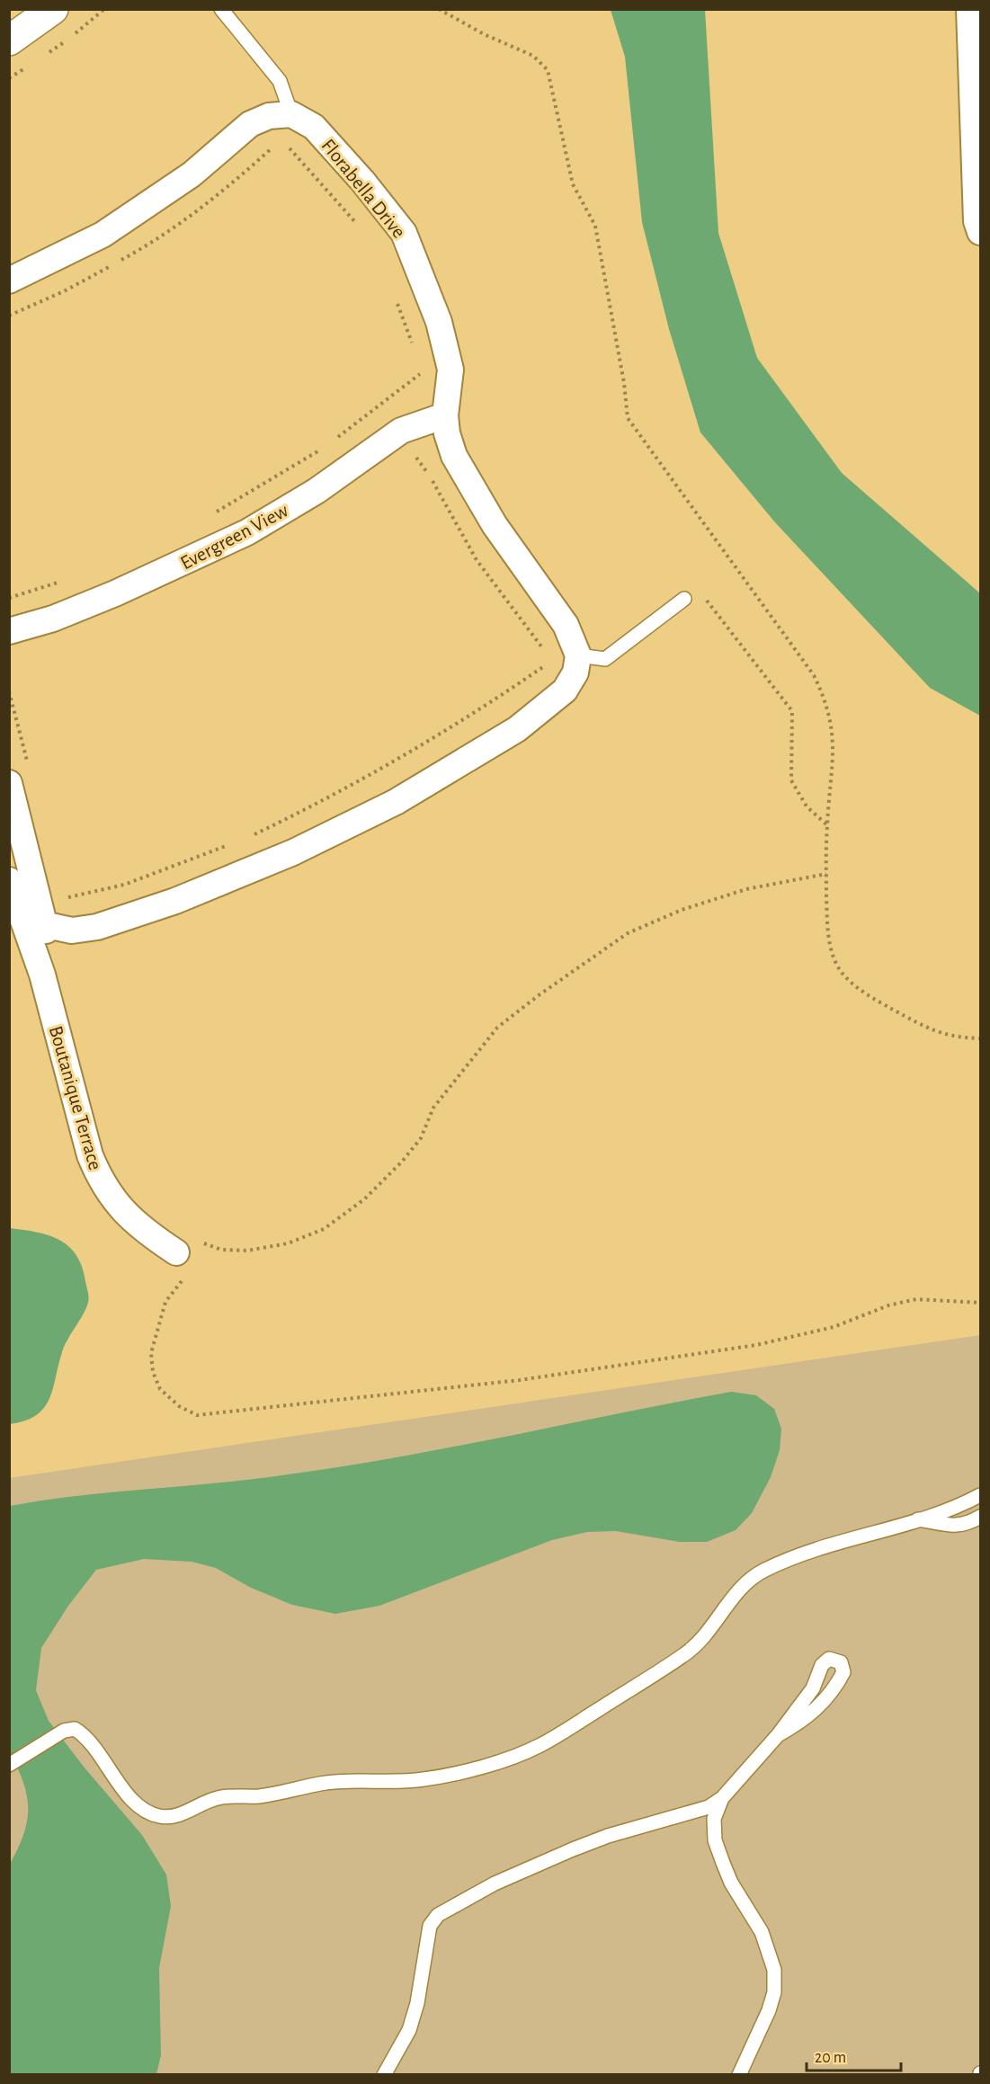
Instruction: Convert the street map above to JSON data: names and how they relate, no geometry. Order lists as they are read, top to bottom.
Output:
{
  "streets": {
    "street": ["Florabella Drive", "Evergreen View", "Boutanique Terrace"]
  },
  "crossings": [
    ["Florabella Drive", "Evergreen View"]
  ],
  "scale_bar": "20 m"
}
